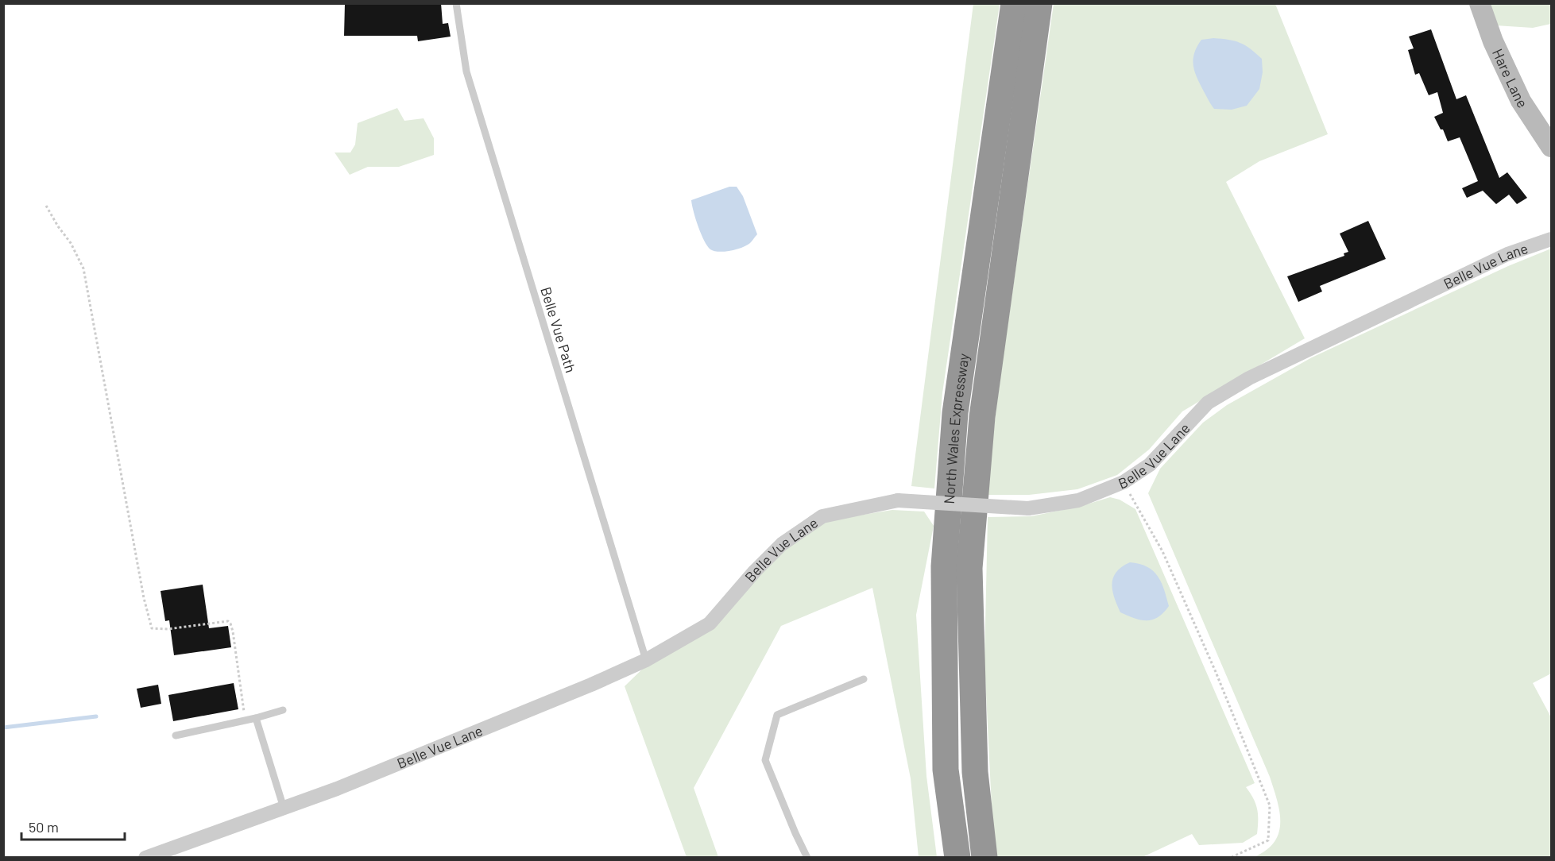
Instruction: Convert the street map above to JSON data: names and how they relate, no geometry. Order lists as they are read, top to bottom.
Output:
{
  "streets": {
    "highway": ["North Wales Expressway"],
    "street": ["Hare Lane", "Belle Vue Lane"],
    "lane": ["Belle Vue Path"]
  },
  "crossings": [
    ["Belle Vue Lane", "Belle Vue Path"]
  ],
  "scale_bar": "50 m"
}
